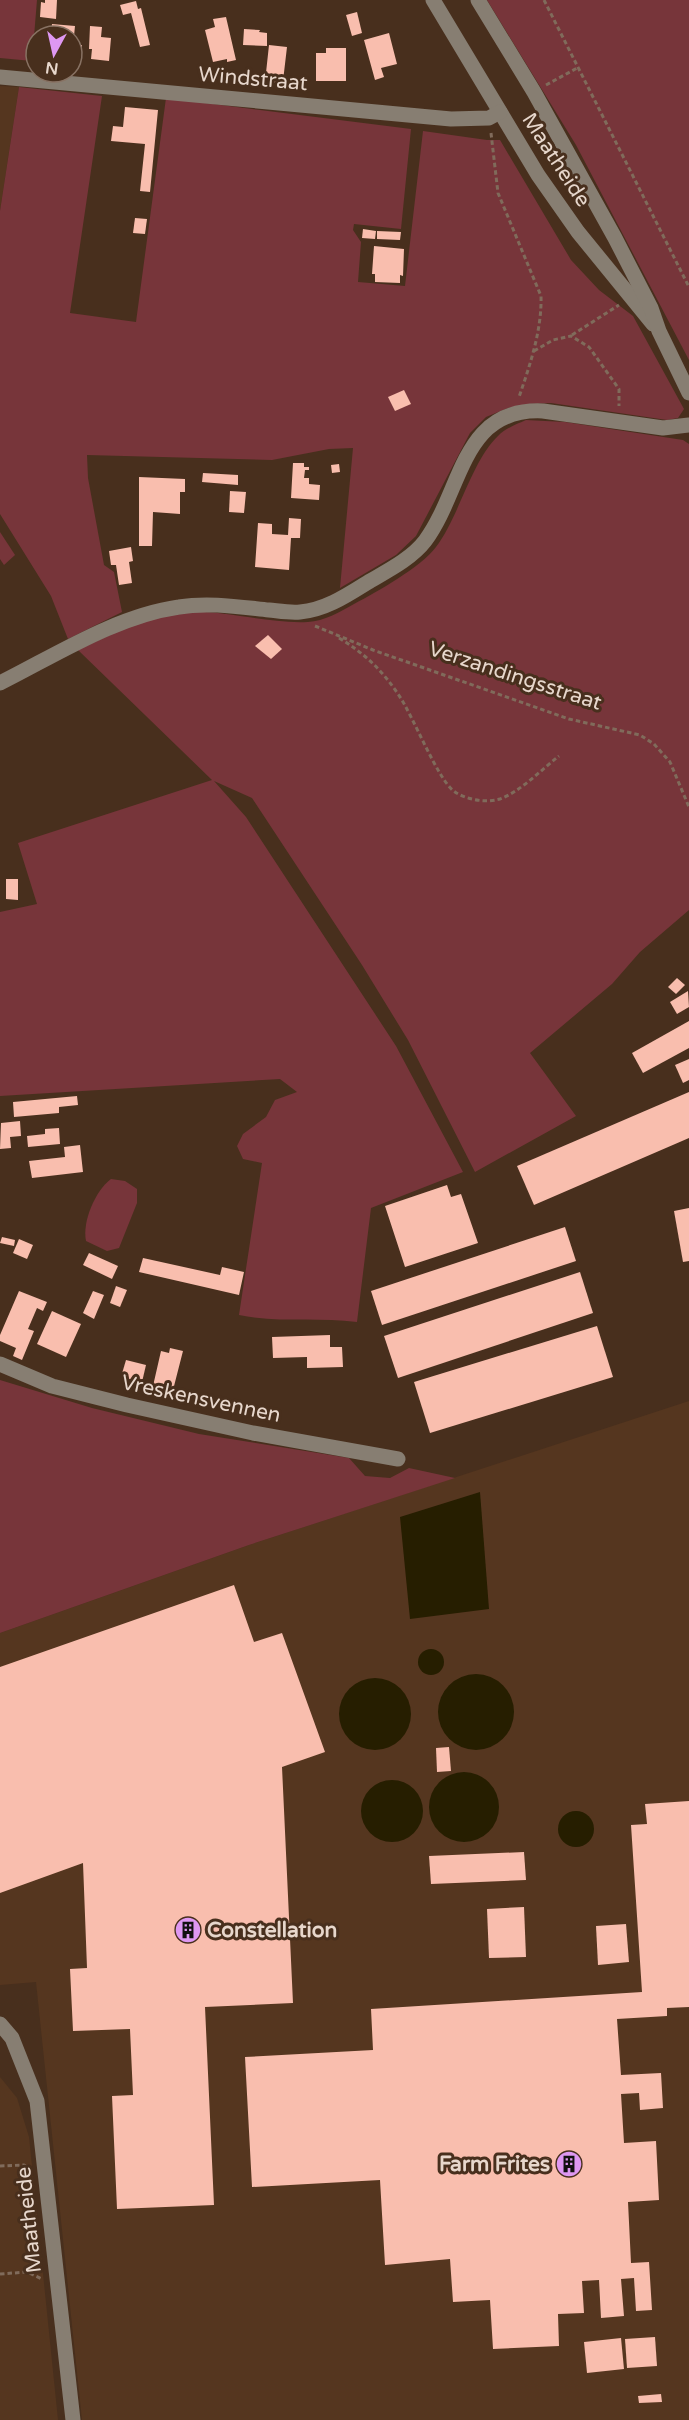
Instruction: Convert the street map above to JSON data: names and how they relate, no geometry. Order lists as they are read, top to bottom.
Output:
{
  "streets": {
    "street": ["Windstraat", "Maatheide", "Vreskensvennen"],
    "path": ["Verzandingsstraat"]
  },
  "crossings": [
    ["Windstraat", "Maatheide"]
  ],
  "places": {
    "building": ["Constellation", "Farm Frites"]
  },
  "north": "bottom"
}
